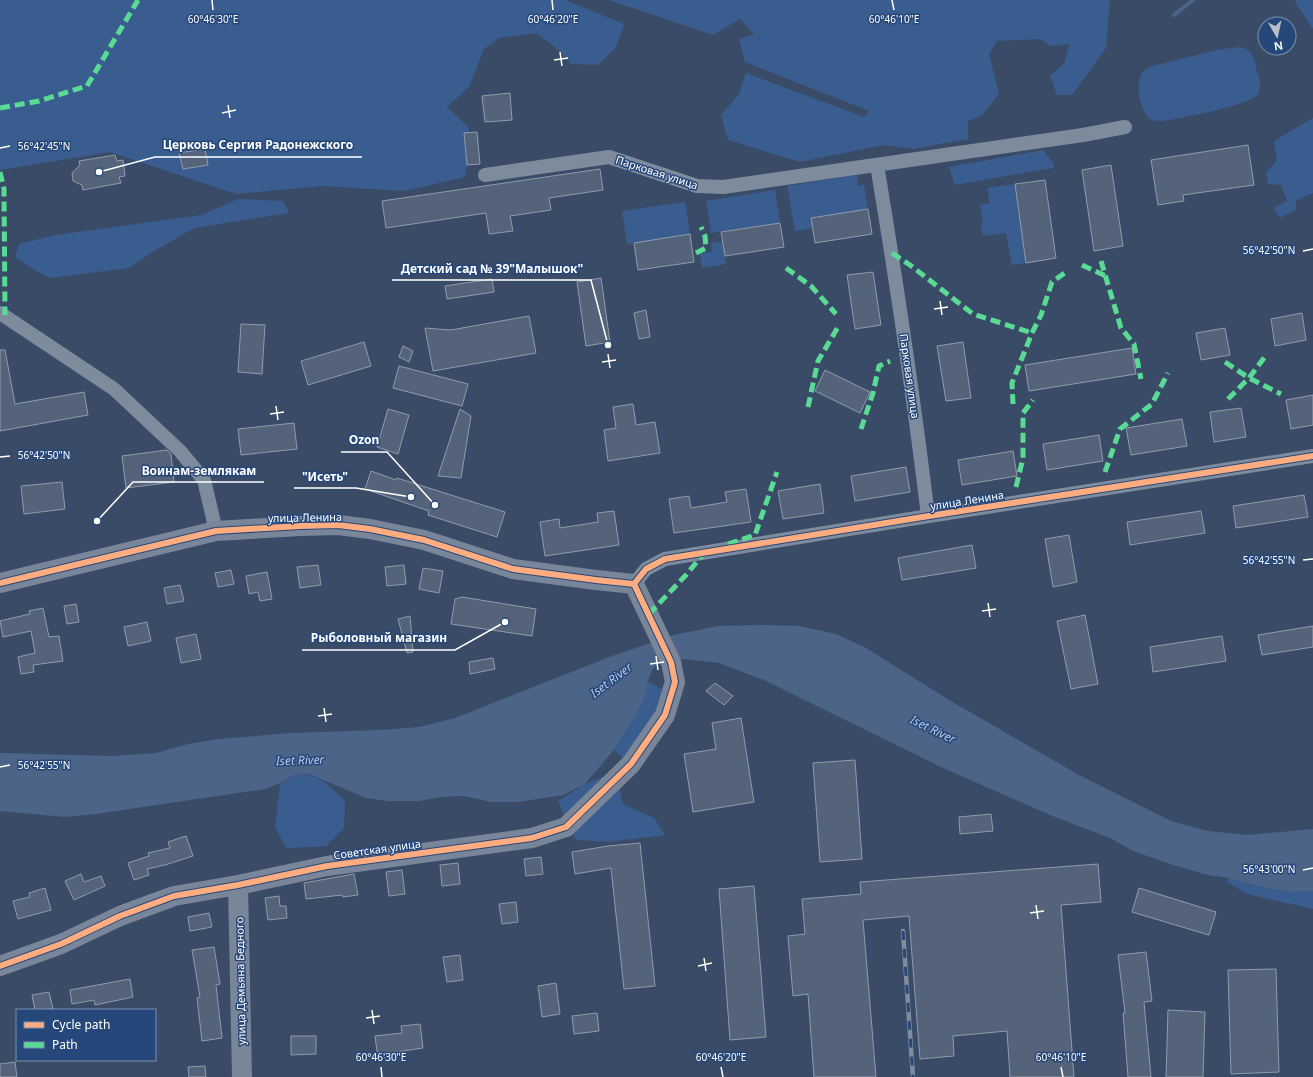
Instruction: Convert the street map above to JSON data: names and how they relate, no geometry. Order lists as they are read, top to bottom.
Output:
{
  "streets": {
    "street": [
      "Парковая улица",
      "улица Ленина",
      "Советская улица",
      "улица Демьяна Бедного"
    ]
  },
  "crossings": [
    ["Парковая улица", "улица Ленина"],
    ["улица Ленина", "Советская улица"],
    ["Советская улица", "улица Демьяна Бедного"]
  ],
  "water": ["Iset River"],
  "places": [
    "Церковь Сергия Радонежского",
    "Детский сад № 39\"Малышок\"",
    "\"Исеть\"",
    "Ozon",
    "Воинам-землякам",
    "Рыболовный магазин"
  ],
  "legend": ["Cycle path", "Path"],
  "north": "bottom",
  "coordinates": [
    "60°46'30\"E",
    "60°46'20\"E",
    "60°46'10\"E",
    "56°42'45\"N",
    "56°42'50\"N",
    "56°42'55\"N",
    "56°43'00\"N"
  ]
}
